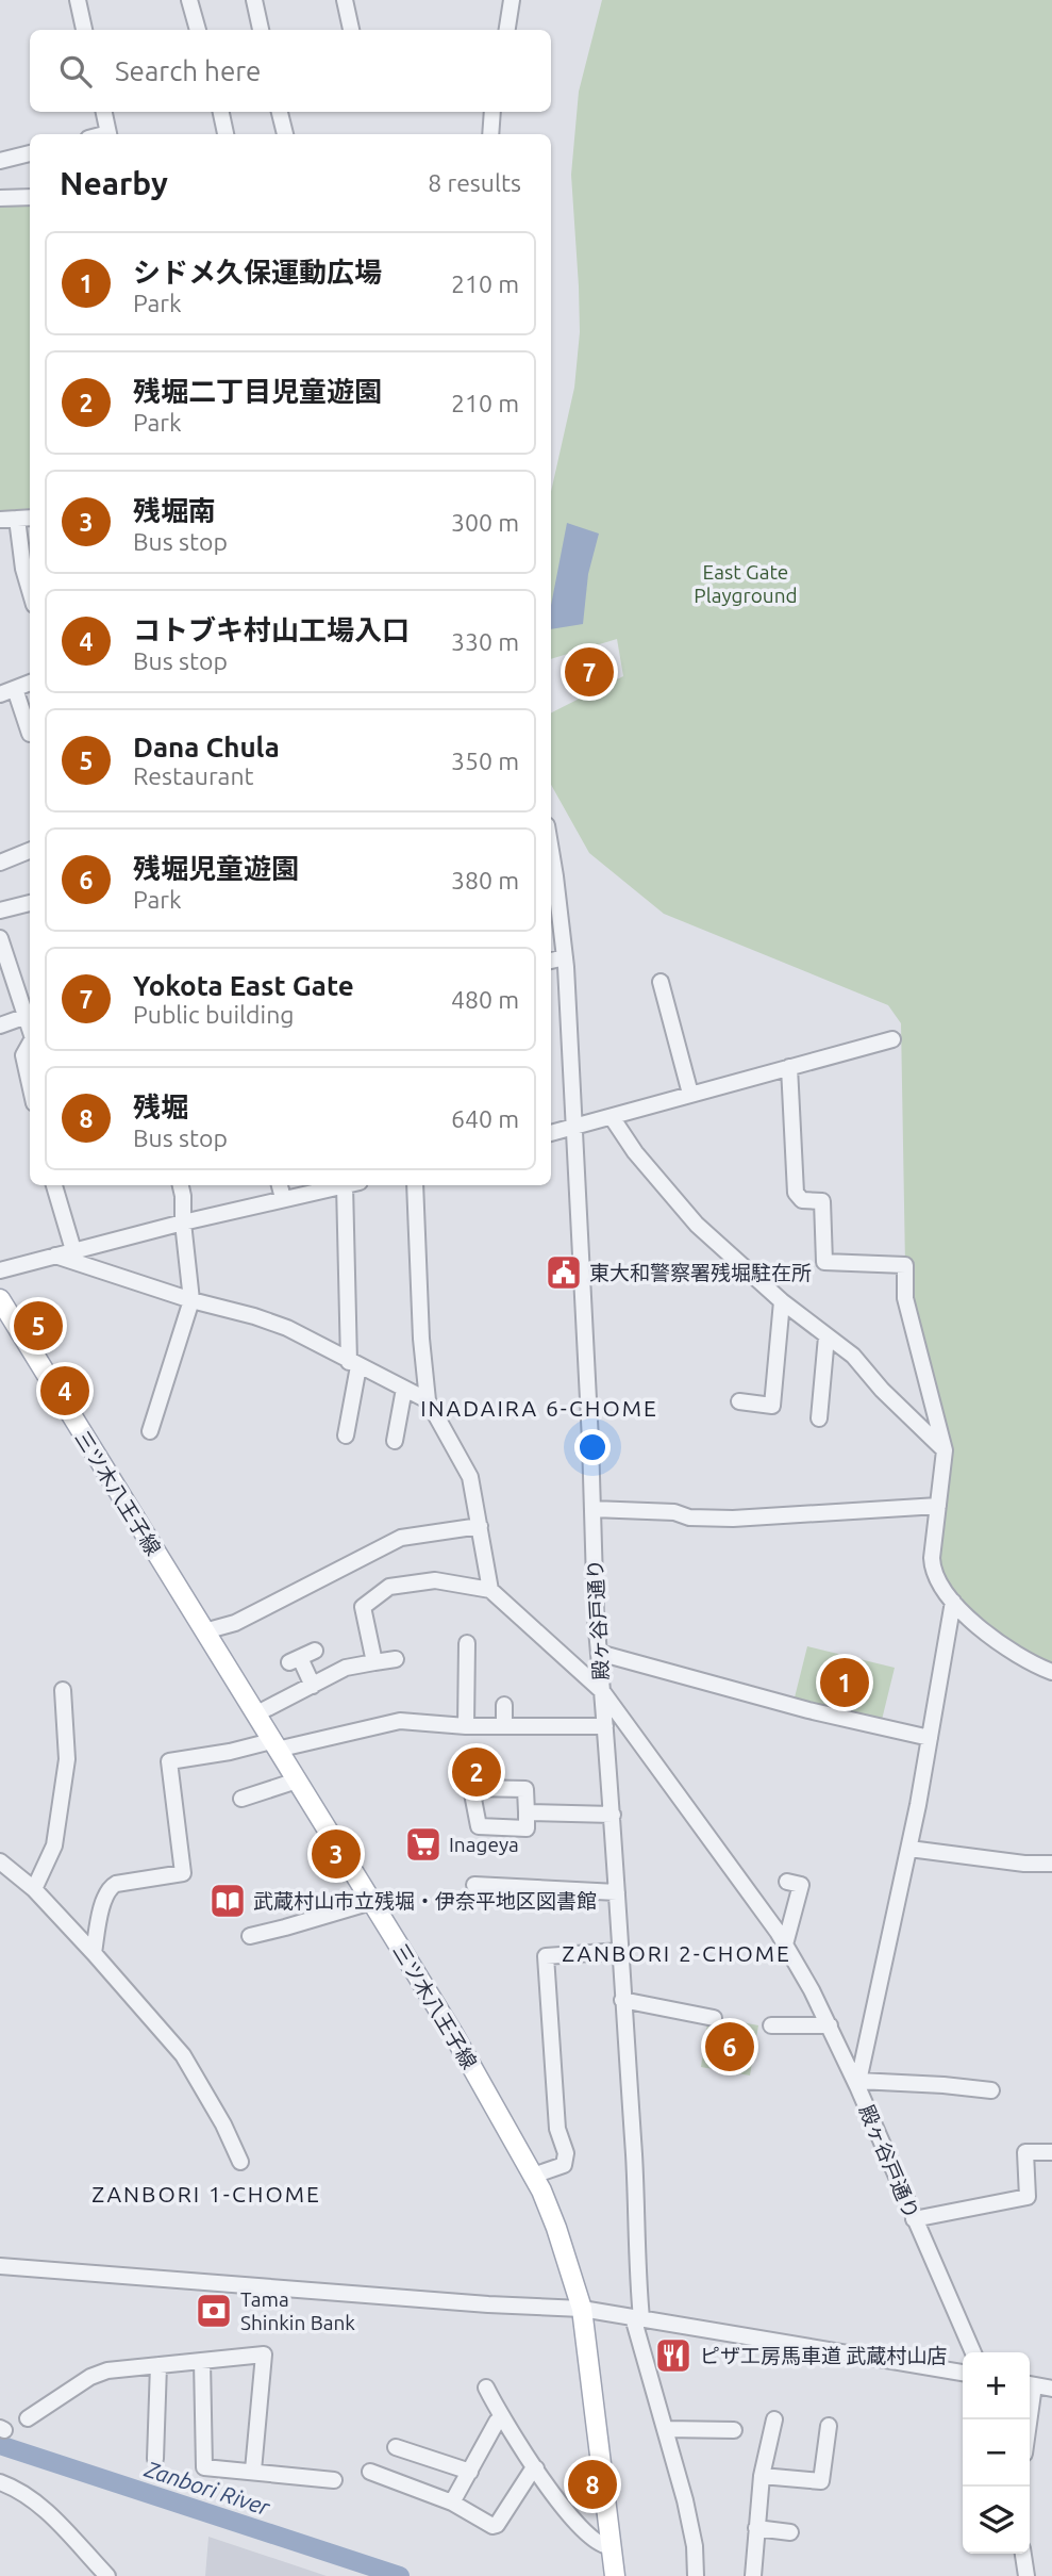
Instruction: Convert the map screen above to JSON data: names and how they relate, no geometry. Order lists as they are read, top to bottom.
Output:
{
  "streets": {
    "main road": ["三ツ木八王子線"],
    "street": ["殿ヶ谷戸通り"]
  },
  "districts": ["INADAIRA 6-CHOME", "ZANBORI 2-CHOME", "ZANBORI 1-CHOME"],
  "water": ["Zanbori River"],
  "parks": ["East Gate Playground"],
  "places": {
    "public building": ["東大和警察署残堀駐在所"],
    "supermarket": ["Inageya"],
    "library": ["武蔵村山市立残堀・伊奈平地区図書館"],
    "bank": ["Tama Shinkin Bank"],
    "restaurant": ["ピザ工房馬車道 武蔵村山店"]
  },
  "page": {
    "search": "Search here",
    "heading": ["Nearby", "8 results"],
    "list": [
      {
        "mark": "1",
        "name": "シドメ久保運動広場",
        "note": "Park",
        "value": "210 m"
      },
      {
        "mark": "2",
        "name": "残堀二丁目児童遊園",
        "note": "Park",
        "value": "210 m"
      },
      {
        "mark": "3",
        "name": "残堀南",
        "note": "Bus stop",
        "value": "300 m"
      },
      {
        "mark": "4",
        "name": "コトブキ村山工場入口",
        "note": "Bus stop",
        "value": "330 m"
      },
      {
        "mark": "5",
        "name": "Dana Chula",
        "note": "Restaurant",
        "value": "350 m"
      },
      {
        "mark": "6",
        "name": "残堀児童遊園",
        "note": "Park",
        "value": "380 m"
      },
      {
        "mark": "7",
        "name": "Yokota East Gate",
        "note": "Public building",
        "value": "480 m"
      },
      {
        "mark": "8",
        "name": "残堀",
        "note": "Bus stop",
        "value": "640 m"
      }
    ],
    "pins": [
      "7",
      "5",
      "4",
      "1",
      "2",
      "3",
      "6",
      "8"
    ],
    "map_buttons": ["+", "−"]
  }
}
